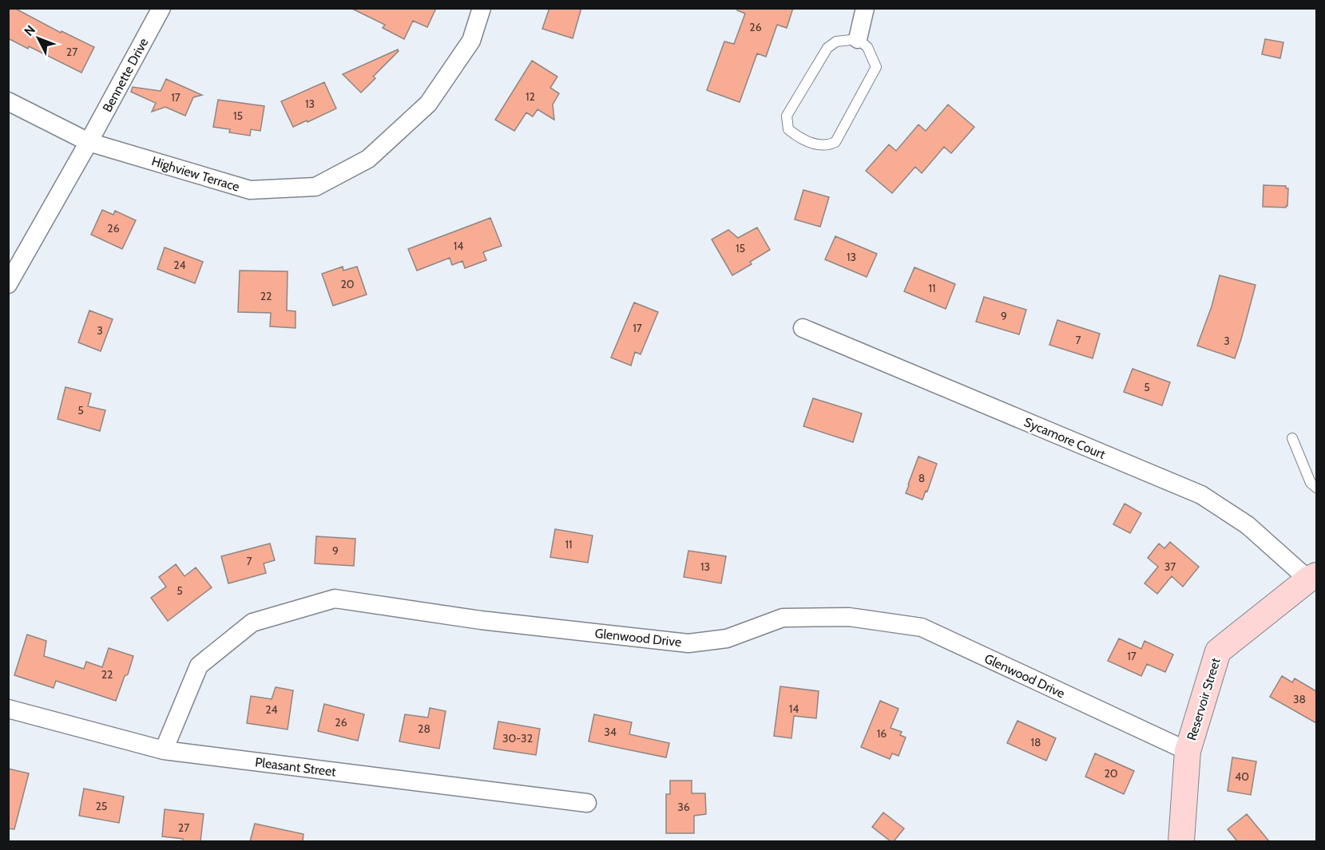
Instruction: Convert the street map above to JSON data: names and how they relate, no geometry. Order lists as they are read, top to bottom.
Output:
{
  "streets": {
    "street": [
      "Bennette Drive",
      "Highview Terrace",
      "Sycamore Court",
      "Glenwood Drive",
      "Reservoir Street",
      "Pleasant Street"
    ]
  },
  "crossings": [
    ["Bennette Drive", "Highview Terrace"],
    ["Sycamore Court", "Reservoir Street"],
    ["Glenwood Drive", "Reservoir Street"],
    ["Glenwood Drive", "Pleasant Street"]
  ],
  "house_numbers": [
    "26",
    "27",
    "12",
    "17",
    "13",
    "15",
    "26",
    "14",
    "15",
    "13",
    "24",
    "20",
    "11",
    "22",
    "9",
    "17",
    "3",
    "7",
    "3",
    "5",
    "5",
    "8",
    "11",
    "9",
    "7",
    "13",
    "37",
    "5",
    "17",
    "22",
    "38",
    "14",
    "24",
    "26",
    "28",
    "34",
    "16",
    "30-32",
    "18",
    "20",
    "40",
    "25",
    "36",
    "27"
  ],
  "north": "top left"
}
